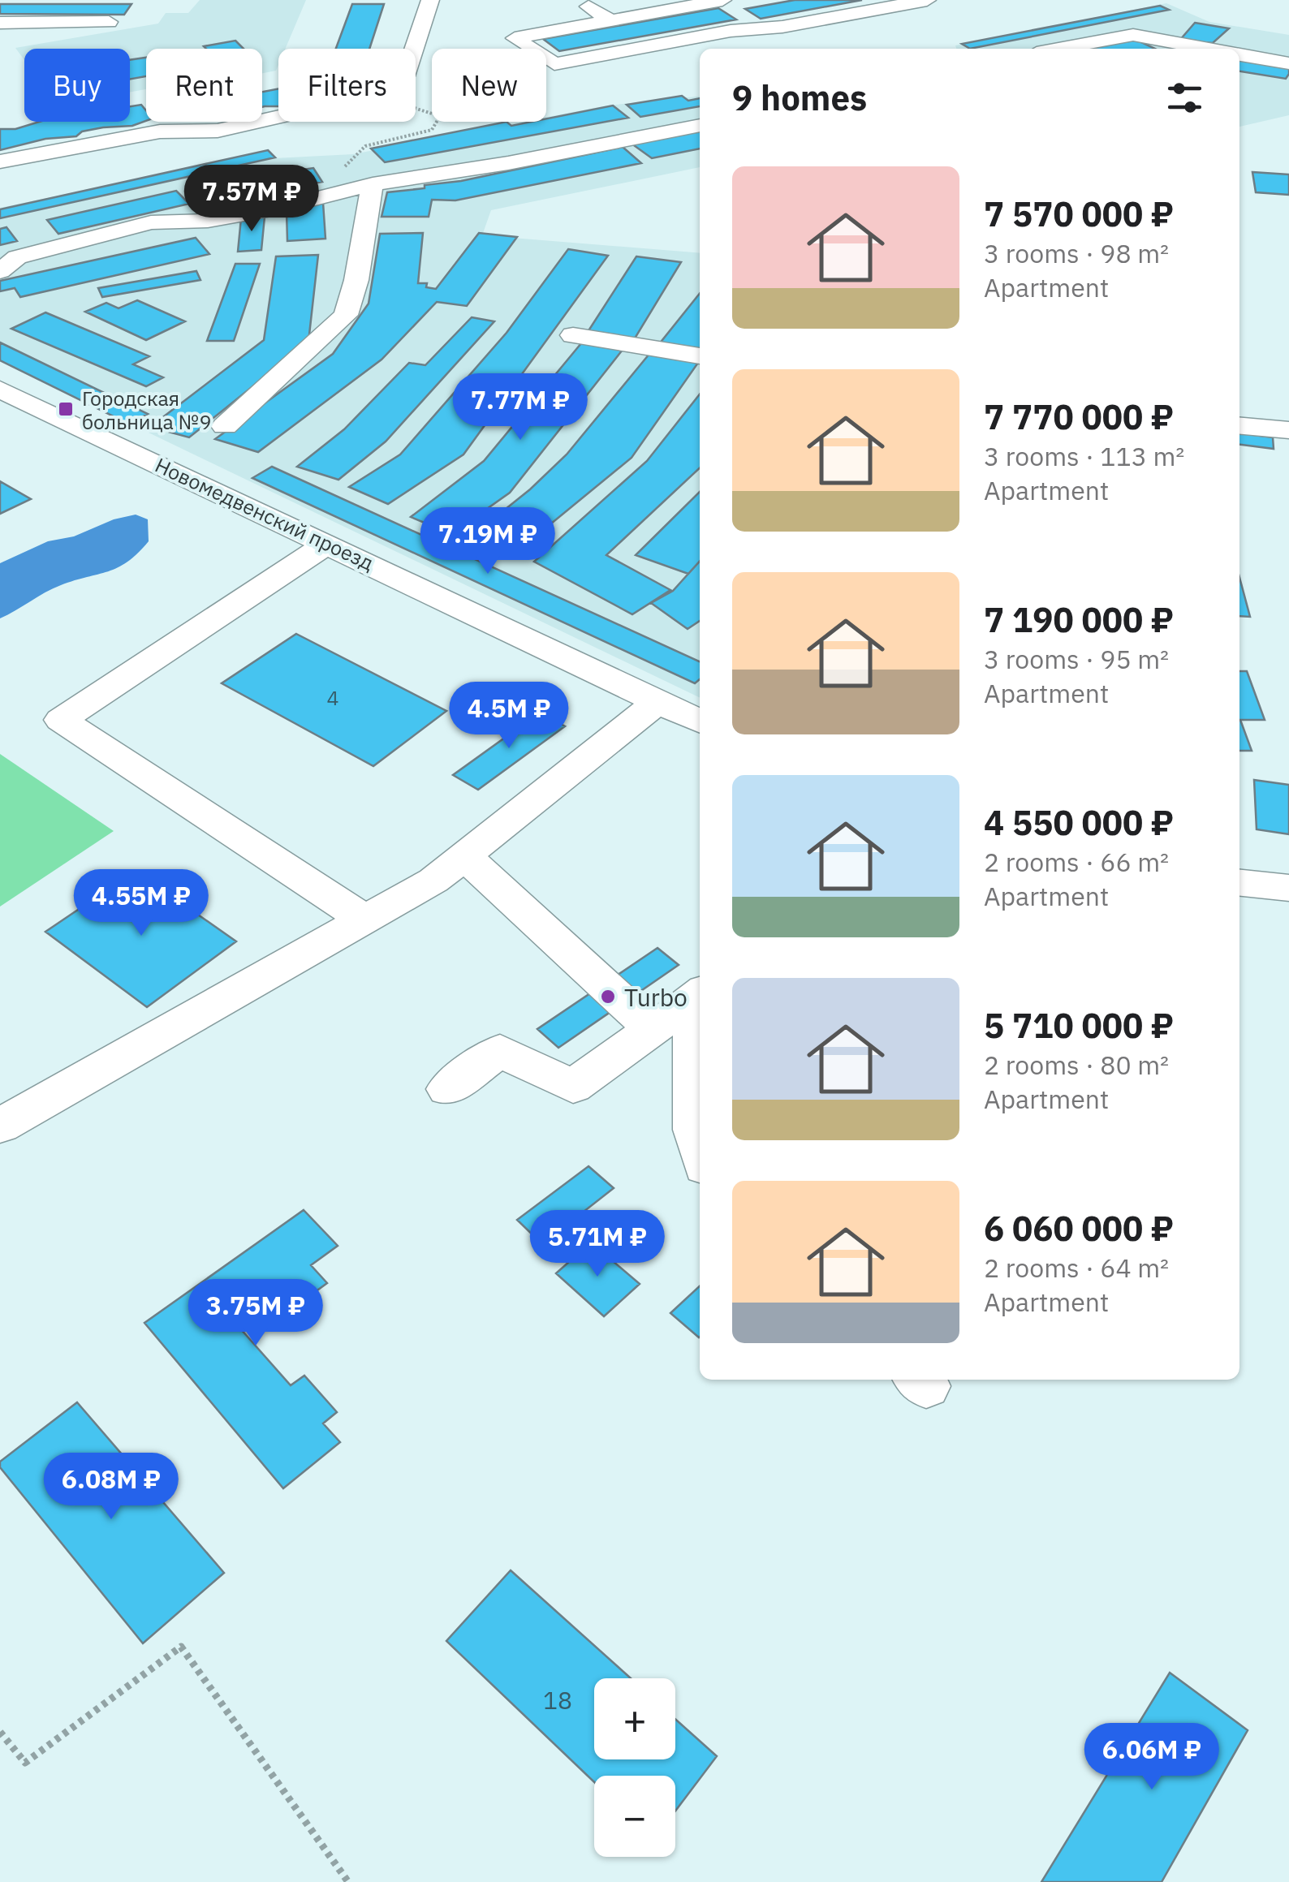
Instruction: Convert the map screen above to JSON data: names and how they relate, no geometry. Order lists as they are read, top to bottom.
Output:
{
  "streets": {
    "street": ["Новомедвенский проезд"]
  },
  "places": {
    "transit": ["Городская больница №9"],
    "other": ["Turbo"]
  },
  "house_numbers": ["4", "18"],
  "page": {
    "chip": [
      "Buy",
      "Rent",
      "Filters",
      "New"
    ],
    "heading": "9 homes",
    "list": [
      {
        "name": "7 570 000 ₽",
        "note": "3 rooms · 98 m² · Apartment"
      },
      {
        "name": "7 770 000 ₽",
        "note": "3 rooms · 113 m² · Apartment"
      },
      {
        "name": "7 190 000 ₽",
        "note": "3 rooms · 95 m² · Apartment"
      },
      {
        "name": "4 550 000 ₽",
        "note": "2 rooms · 66 m² · Apartment"
      },
      {
        "name": "5 710 000 ₽",
        "note": "2 rooms · 80 m² · Apartment"
      },
      {
        "name": "6 060 000 ₽",
        "note": "2 rooms · 64 m² · Apartment"
      }
    ],
    "price": [
      "7.57M ₽",
      "7.77M ₽",
      "7.19M ₽",
      "4.5M ₽",
      "4.55M ₽",
      "5.71M ₽",
      "3.75M ₽",
      "6.08M ₽",
      "6.06M ₽"
    ],
    "map_buttons": ["+", "−"]
  }
}
